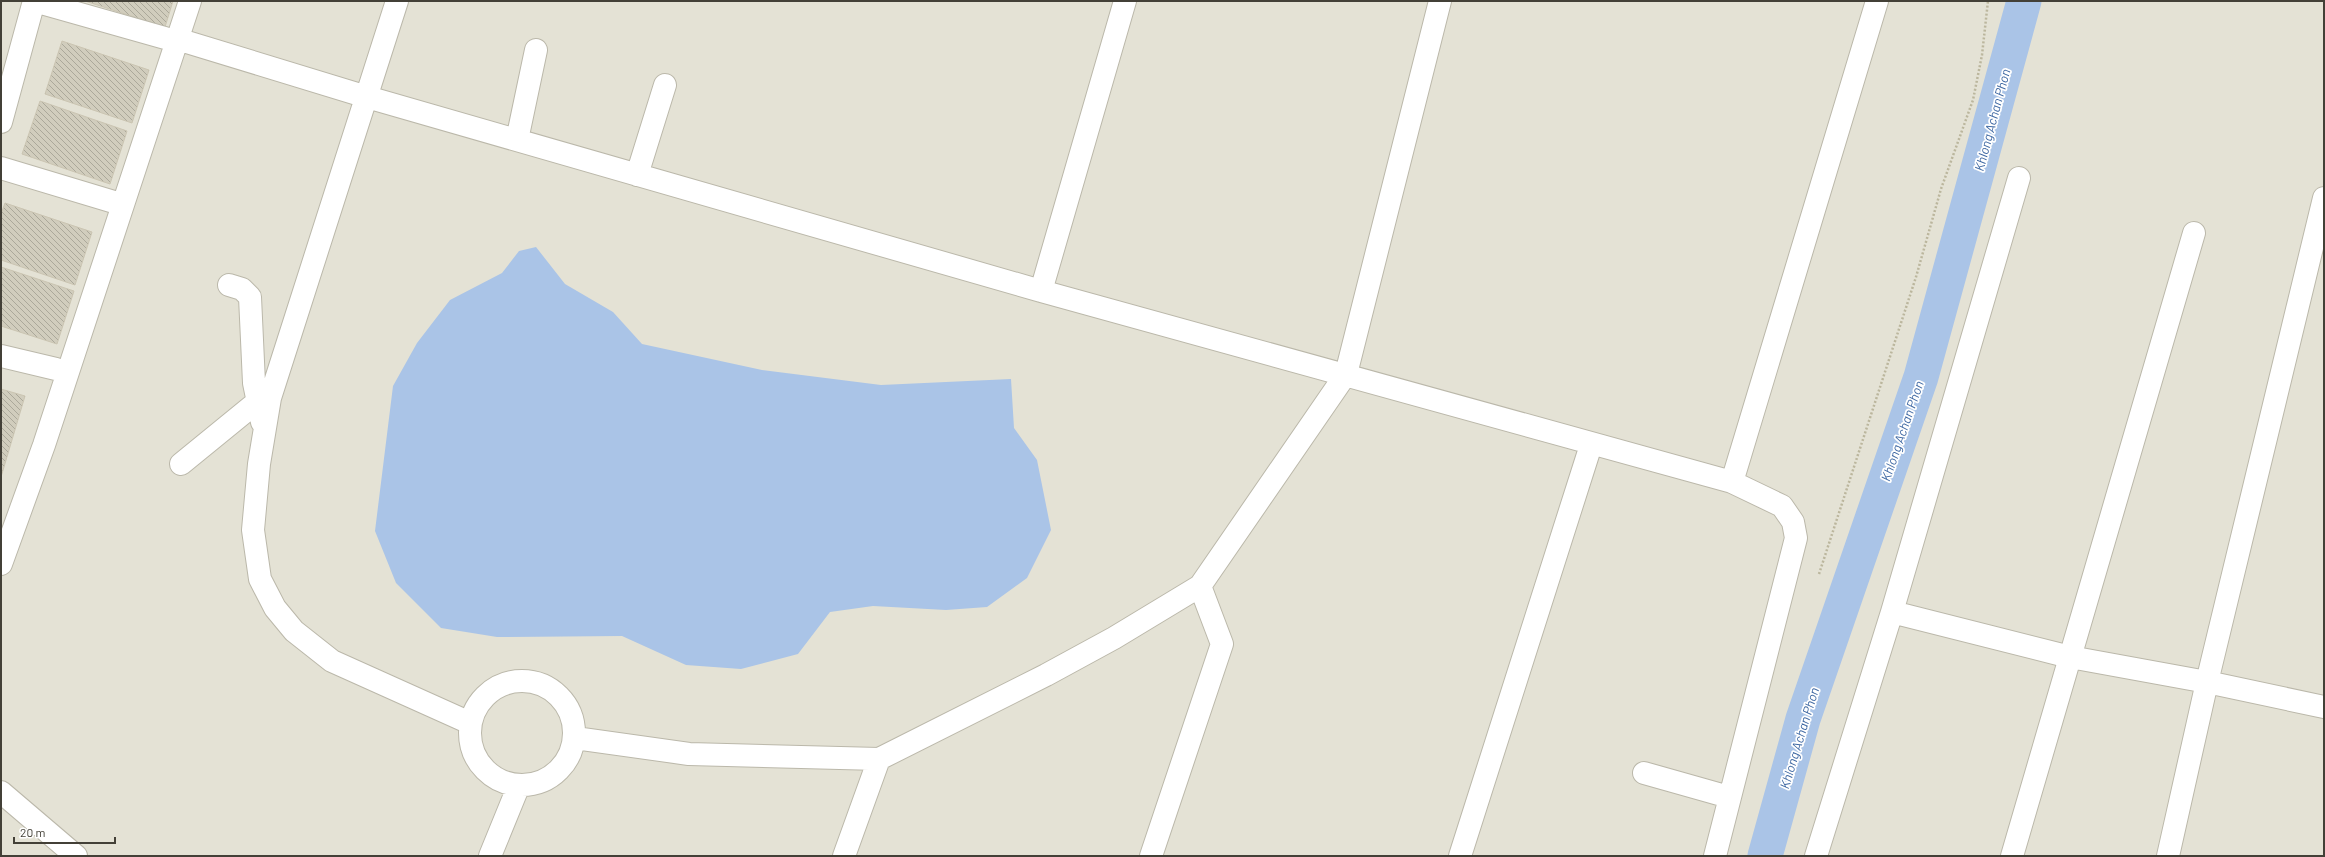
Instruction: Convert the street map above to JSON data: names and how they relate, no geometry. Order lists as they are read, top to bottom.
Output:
{
  "water": ["Khlong Achan Phon"],
  "scale_bar": "20 m"
}
